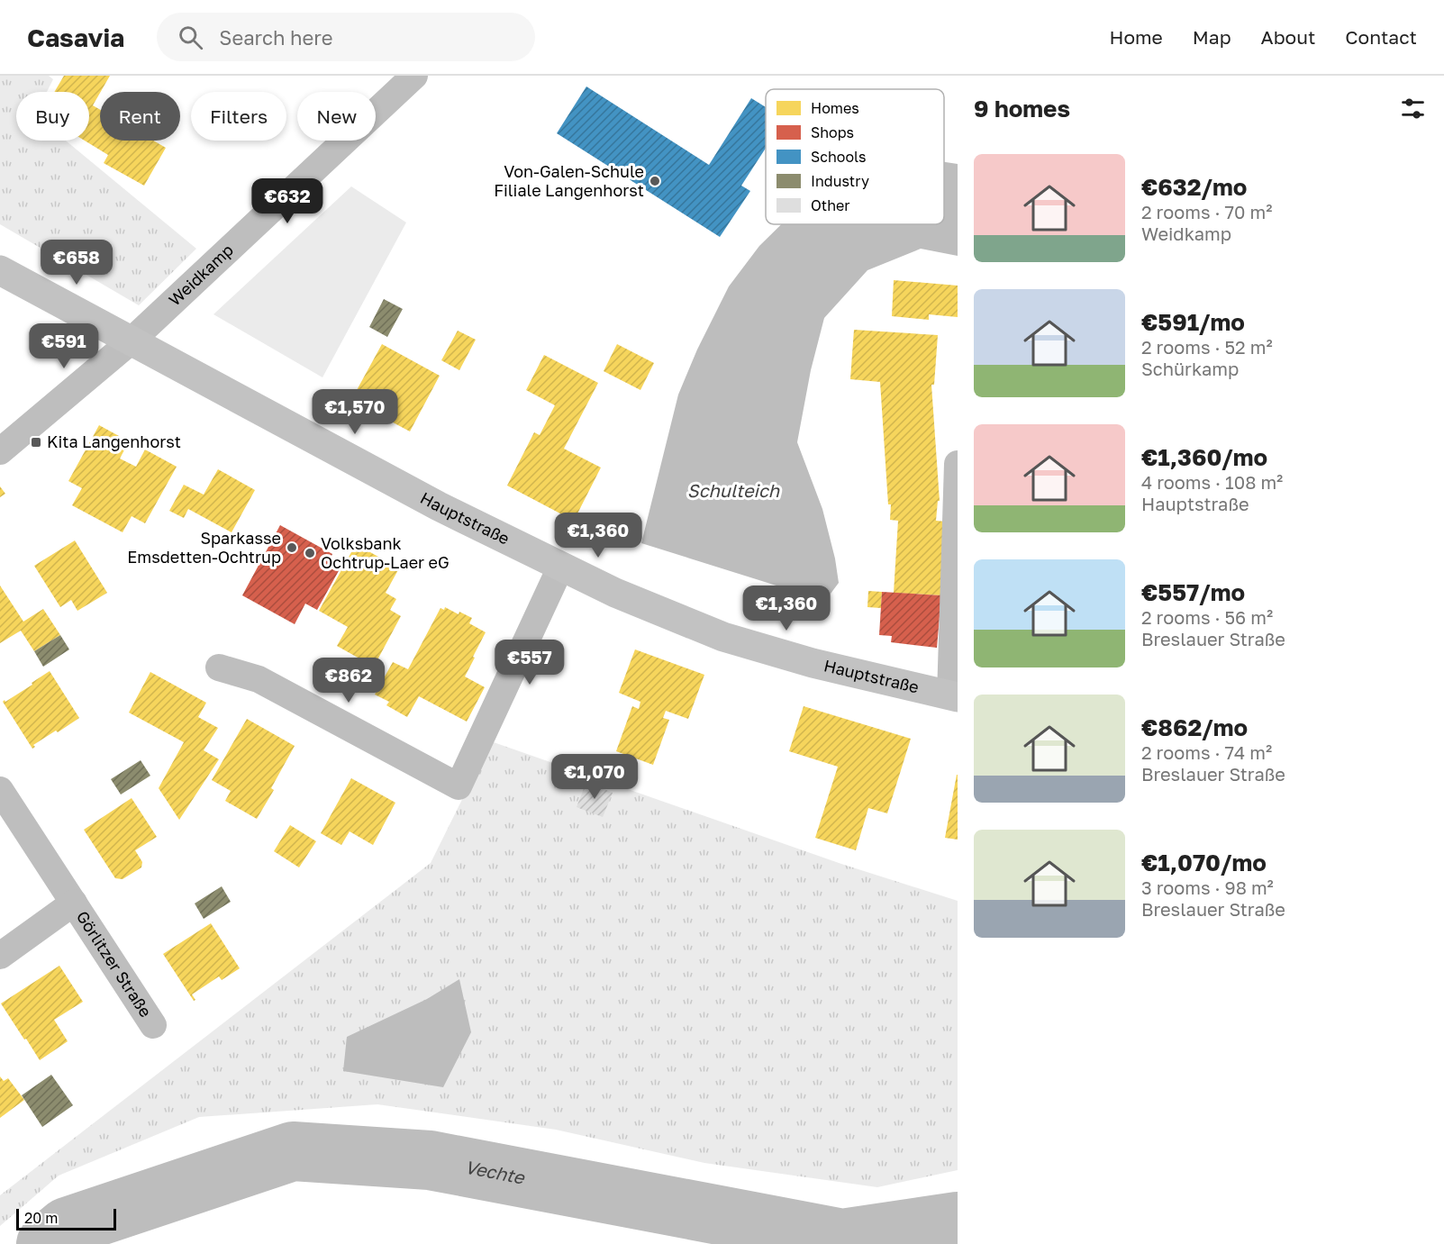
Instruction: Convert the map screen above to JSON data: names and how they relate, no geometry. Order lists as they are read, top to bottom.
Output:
{
  "streets": {
    "main road": ["Hauptstraße"],
    "street": ["Weidkamp", "Görlitzer Straße"]
  },
  "crossings": [
    ["Weidkamp", "Hauptstraße"]
  ],
  "water": ["Schulteich", "Vechte"],
  "places": {
    "other": ["Von-Galen-Schule Filiale Langenhorst", "Sparkasse Emsdetten-Ochtrup", "Volksbank Ochtrup-Laer eG"],
    "transit": ["Kita Langenhorst"]
  },
  "legend": [
    "Homes",
    "Shops",
    "Schools",
    "Industry",
    "Other"
  ],
  "scale_bar": "20 m",
  "page": {
    "header": "Casavia",
    "search": "Search here",
    "nav": [
      "Home",
      "Map",
      "About",
      "Contact"
    ],
    "heading": "9 homes",
    "chip": [
      "Buy",
      "Rent",
      "Filters",
      "New"
    ],
    "list": [
      {
        "name": "€632/mo",
        "note": "2 rooms · 70 m² · Weidkamp"
      },
      {
        "name": "€591/mo",
        "note": "2 rooms · 52 m² · Schürkamp"
      },
      {
        "name": "€1,360/mo",
        "note": "4 rooms · 108 m² · Hauptstraße"
      },
      {
        "name": "€557/mo",
        "note": "2 rooms · 56 m² · Breslauer Straße"
      },
      {
        "name": "€862/mo",
        "note": "2 rooms · 74 m² · Breslauer Straße"
      },
      {
        "name": "€1,070/mo",
        "note": "3 rooms · 98 m² · Breslauer Straße"
      }
    ],
    "price": [
      "€632",
      "€658",
      "€591",
      "€1,570",
      "€1,360",
      "€1,360",
      "€557",
      "€862",
      "€1,070"
    ],
    "scale": "20 m"
  }
}
